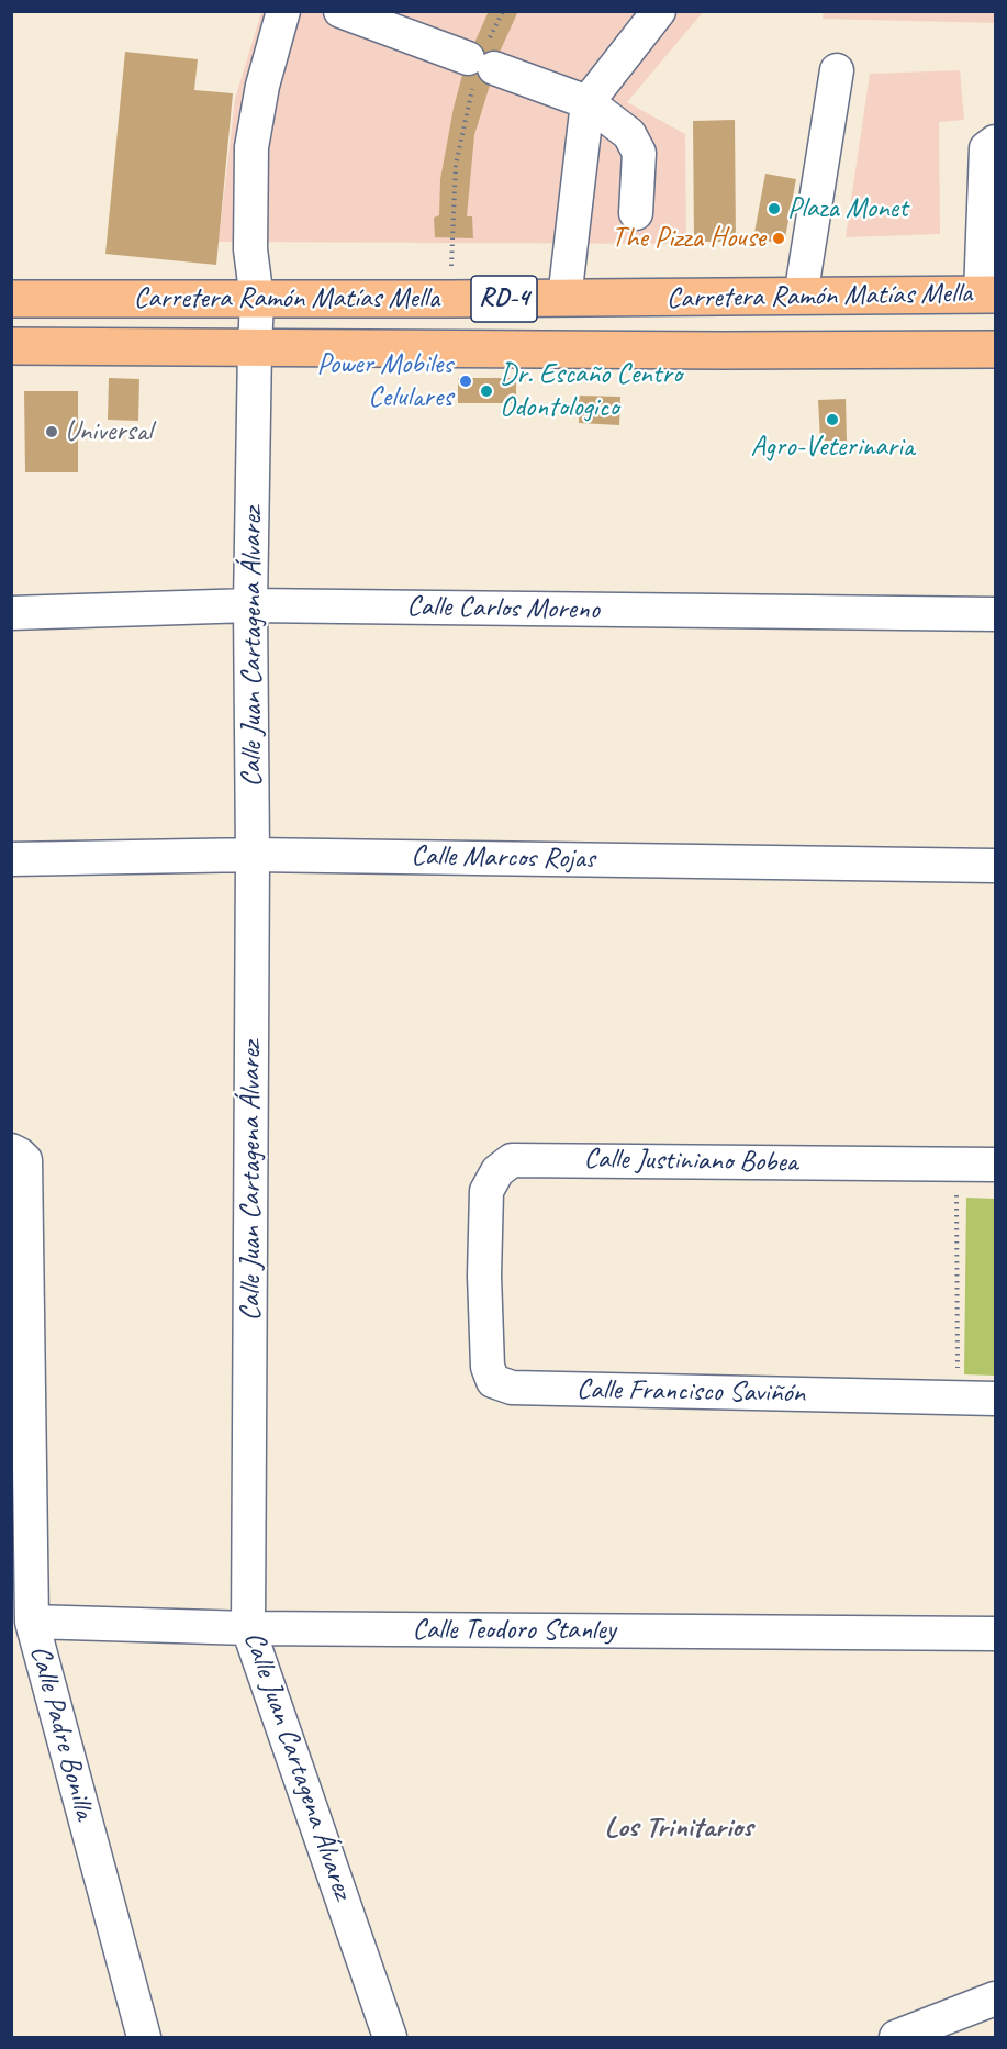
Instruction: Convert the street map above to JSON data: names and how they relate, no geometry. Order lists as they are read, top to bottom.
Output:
{
  "streets": {
    "main road": ["Carretera Ramón Matías Mella", "RD-4"],
    "street": [
      "Calle Carlos Moreno",
      "Calle Juan Cartagena Álvarez",
      "Calle Marcos Rojas",
      "Calle Justiniano Bobea",
      "Calle Francisco Saviñón",
      "Calle Teodoro Stanley",
      "Calle Padre Bonilla"
    ]
  },
  "crossings": [
    ["Carretera Ramón Matías Mella", "Calle Juan Cartagena Álvarez"],
    ["Calle Carlos Moreno", "Calle Juan Cartagena Álvarez"],
    ["Calle Juan Cartagena Álvarez", "Calle Marcos Rojas"],
    ["Calle Juan Cartagena Álvarez", "Calle Teodoro Stanley"],
    ["Calle Justiniano Bobea", "Calle Francisco Saviñón"],
    ["Calle Teodoro Stanley", "Calle Padre Bonilla"]
  ],
  "districts": ["Los Trinitarios"],
  "places": [
    "Plaza Monet",
    "The Pizza House",
    "Power Mobiles Celulares",
    "Dr. Escaño Centro Odontologico",
    "Agro-Veterinaria",
    "Universal"
  ]
}
